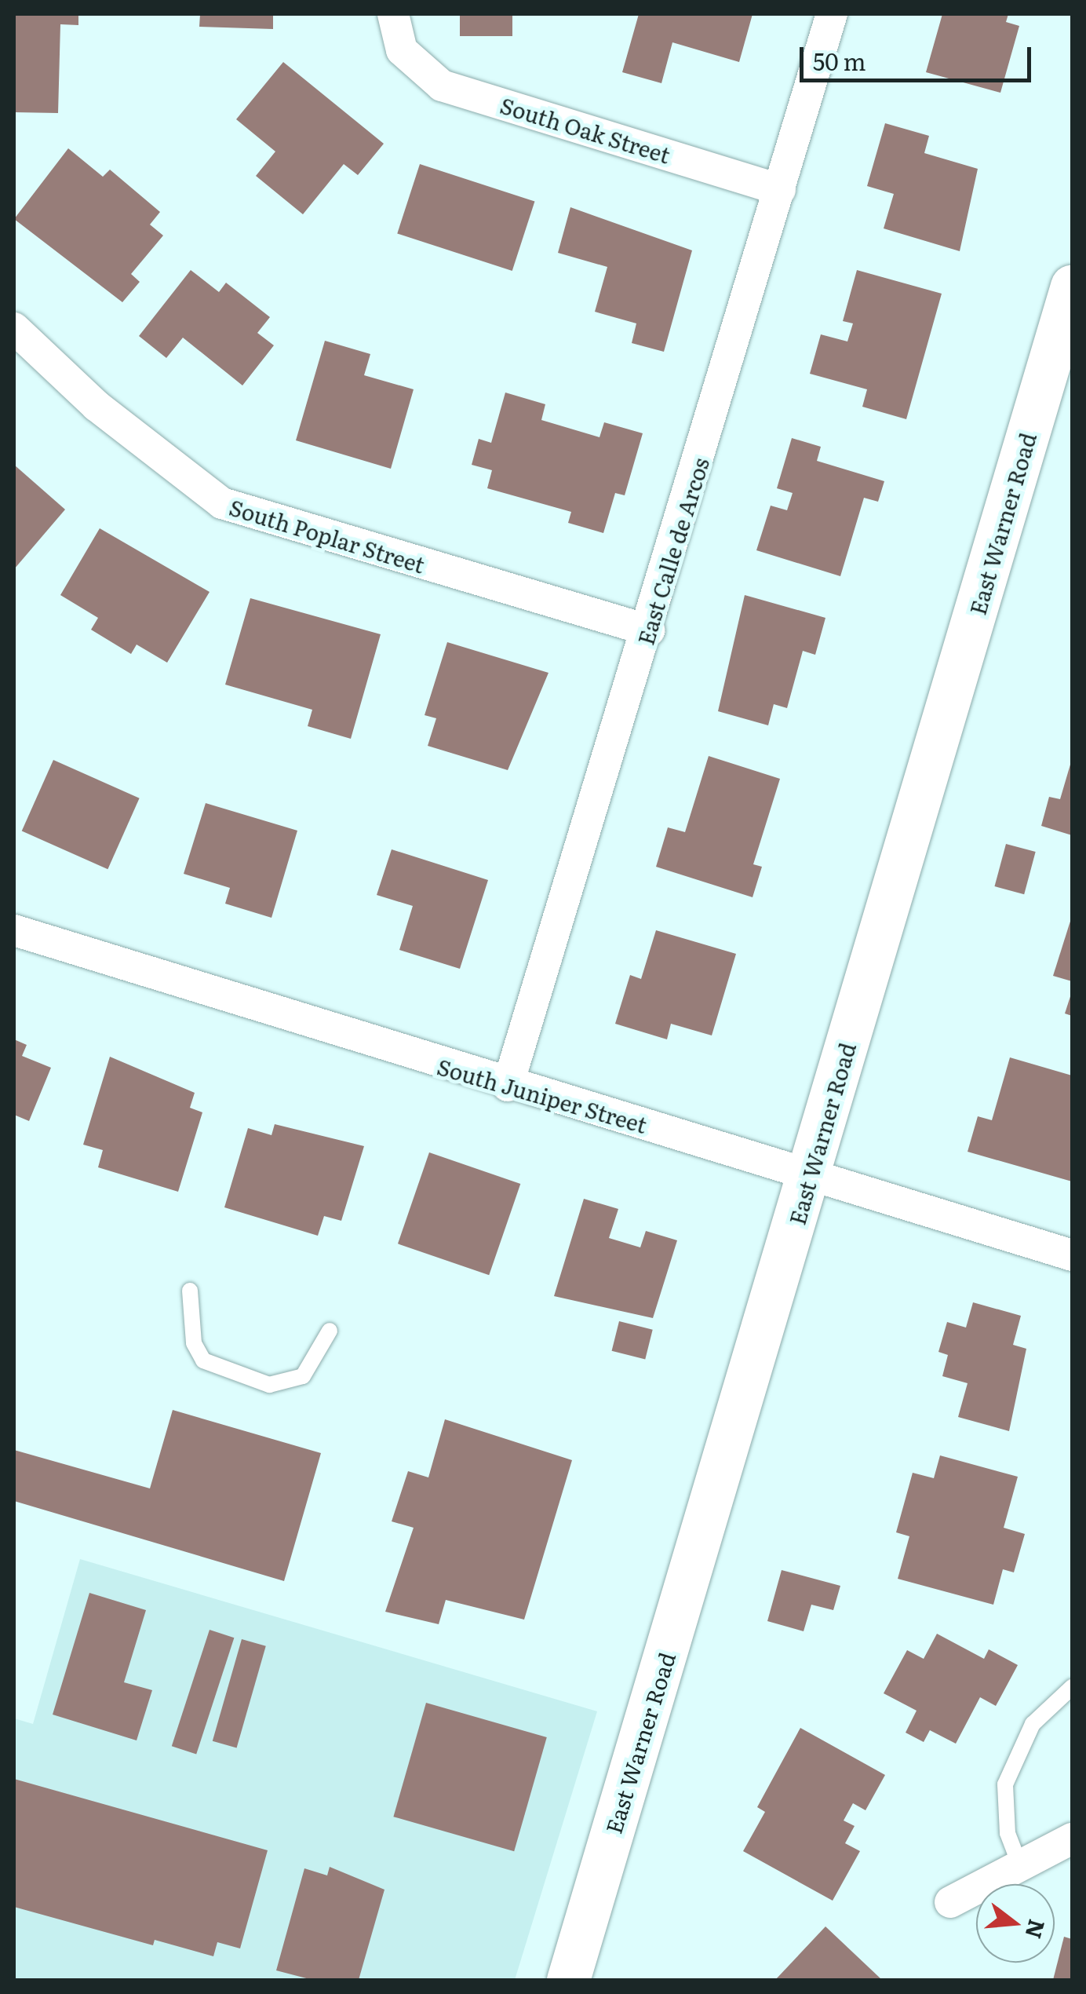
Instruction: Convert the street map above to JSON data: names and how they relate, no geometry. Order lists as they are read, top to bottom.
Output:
{
  "streets": {
    "main road": ["East Warner Road"],
    "street": [
      "South Oak Street",
      "South Poplar Street",
      "East Calle de Arcos",
      "South Juniper Street"
    ]
  },
  "crossings": [
    ["South Oak Street", "East Calle de Arcos"],
    ["East Warner Road", "South Juniper Street"],
    ["South Poplar Street", "East Calle de Arcos"],
    ["East Calle de Arcos", "South Juniper Street"]
  ],
  "scale_bar": "50 m",
  "north": "right"
}
